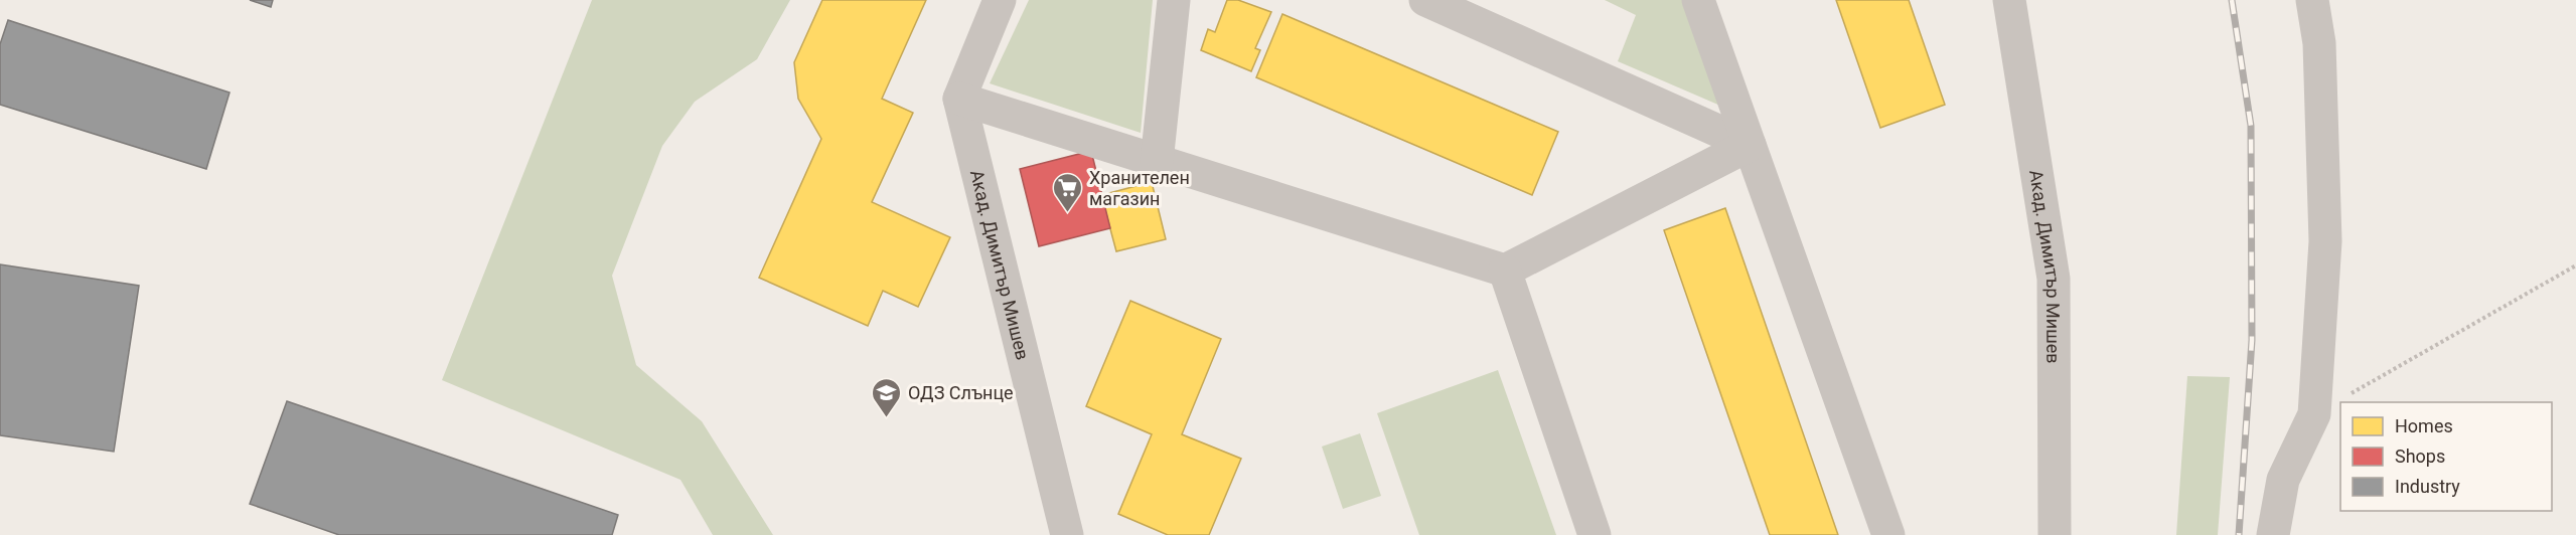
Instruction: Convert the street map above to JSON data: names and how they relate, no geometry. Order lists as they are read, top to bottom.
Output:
{
  "streets": {
    "street": ["Акад. Димитър Мишев"]
  },
  "places": {
    "supermarket": ["Хранителен магазин"],
    "school or university": ["ОДЗ Слънце"]
  },
  "legend": ["Homes", "Shops", "Industry"]
}
